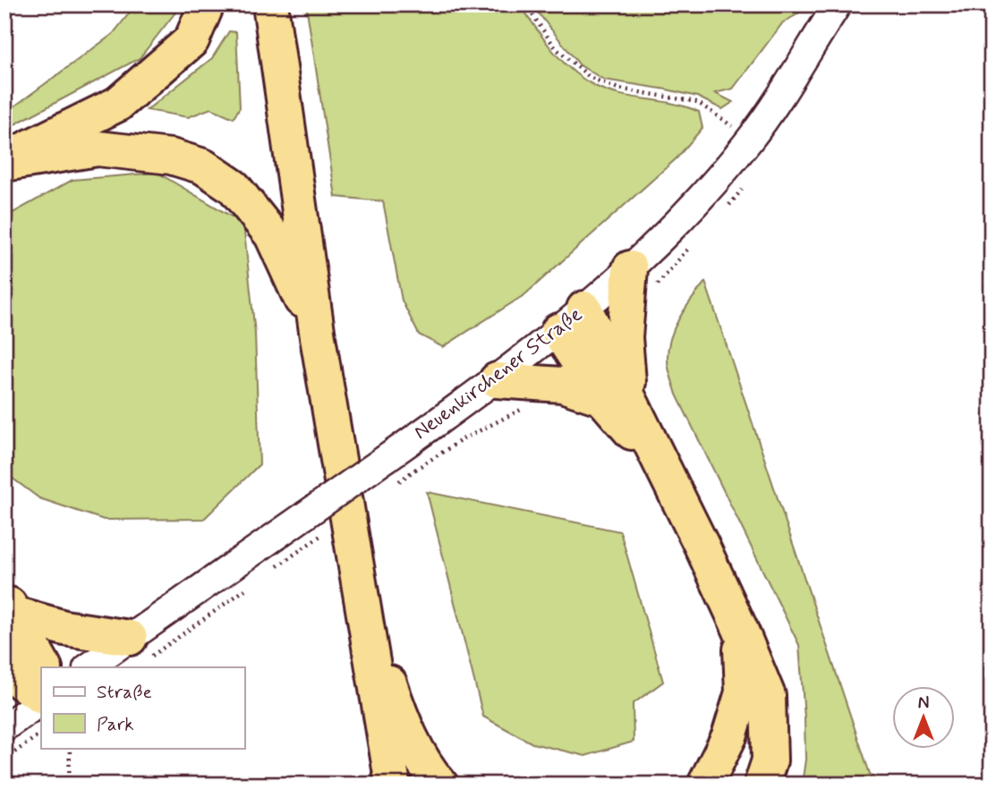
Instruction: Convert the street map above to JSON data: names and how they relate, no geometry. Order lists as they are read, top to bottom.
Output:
{
  "streets": {
    "street": ["Neuenkirchener Straße"]
  },
  "legend": ["Straße", "Park"],
  "north": "top"
}
